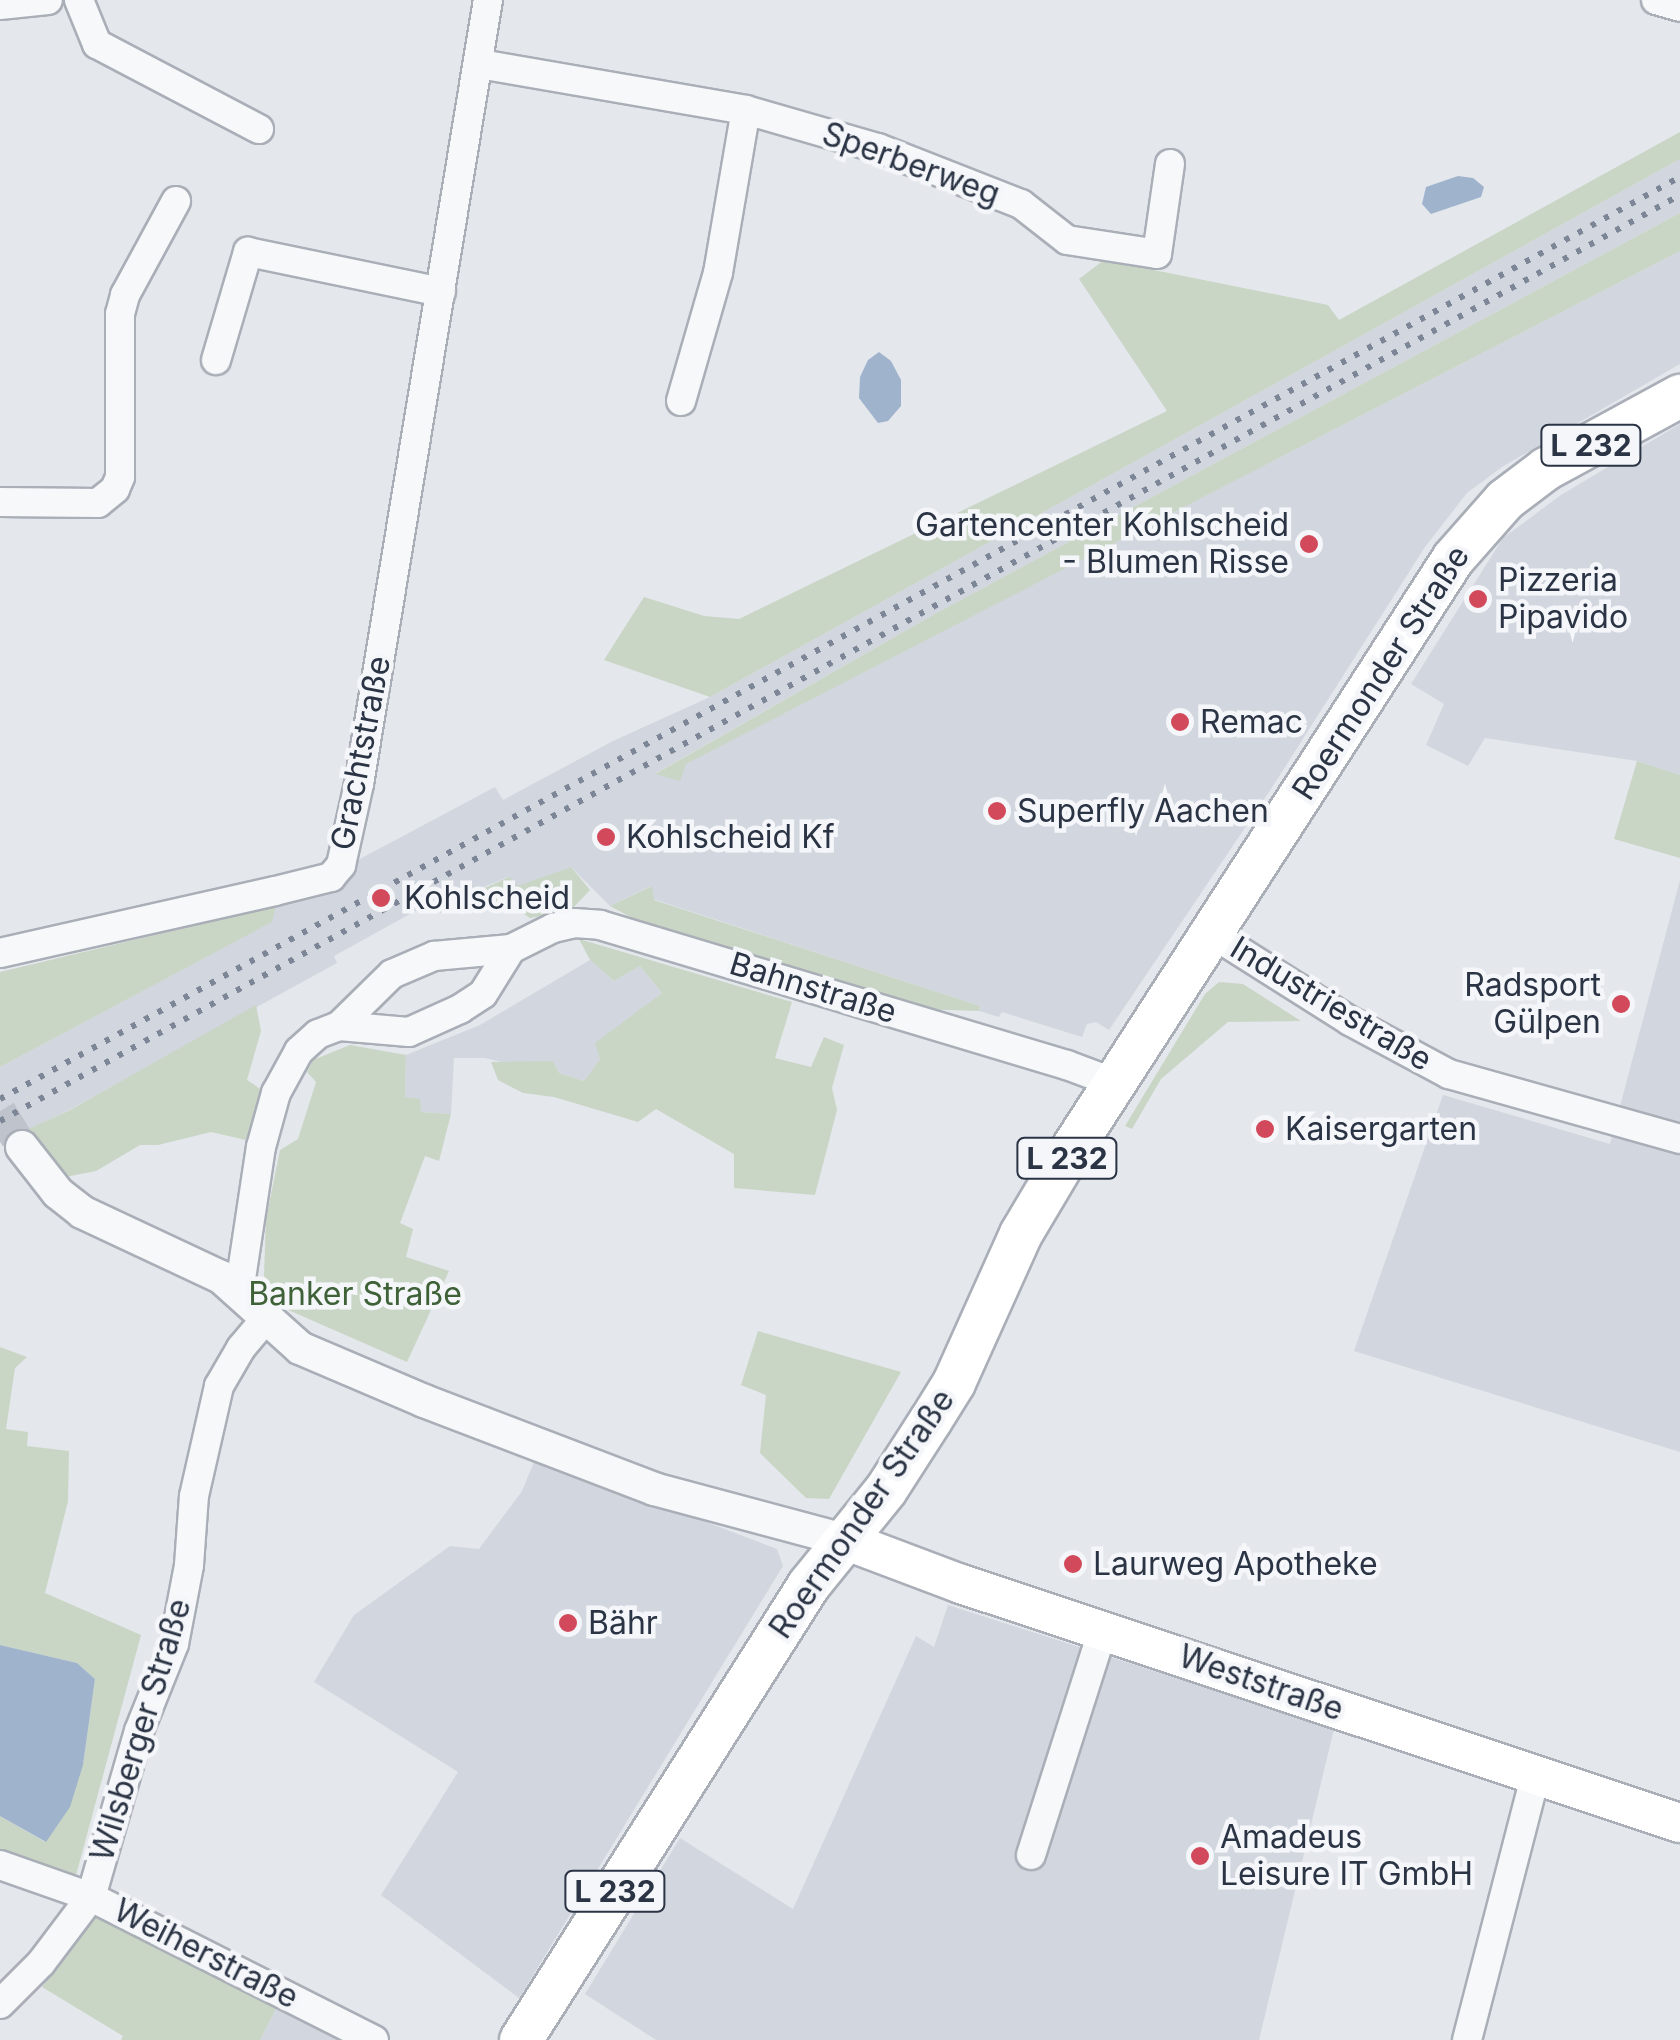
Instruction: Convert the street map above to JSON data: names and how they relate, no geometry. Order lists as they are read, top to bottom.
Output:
{
  "streets": {
    "main road": ["L 232", "Roermonder Straße", "Weststraße"],
    "street": [
      "Sperberweg",
      "Grachtstraße",
      "Bahnstraße",
      "Industriestraße",
      "Wilsberger Straße",
      "Weiherstraße"
    ]
  },
  "crossings": [
    ["Sperberweg", "Grachtstraße"],
    ["Roermonder Straße", "Bahnstraße"],
    ["Roermonder Straße", "Industriestraße"],
    ["Roermonder Straße", "Weststraße"],
    ["Wilsberger Straße", "Weiherstraße"]
  ],
  "parks": ["Banker Straße"],
  "places": [
    "Gartencenter Kohlscheid - Blumen Risse",
    "Pizzeria Pipavido",
    "Remac",
    "Superfly Aachen",
    "Kohlscheid Kf",
    "Kohlscheid",
    "Radsport Gülpen",
    "Kaisergarten",
    "Laurweg Apotheke",
    "Bähr",
    "Amadeus Leisure IT GmbH"
  ]
}
